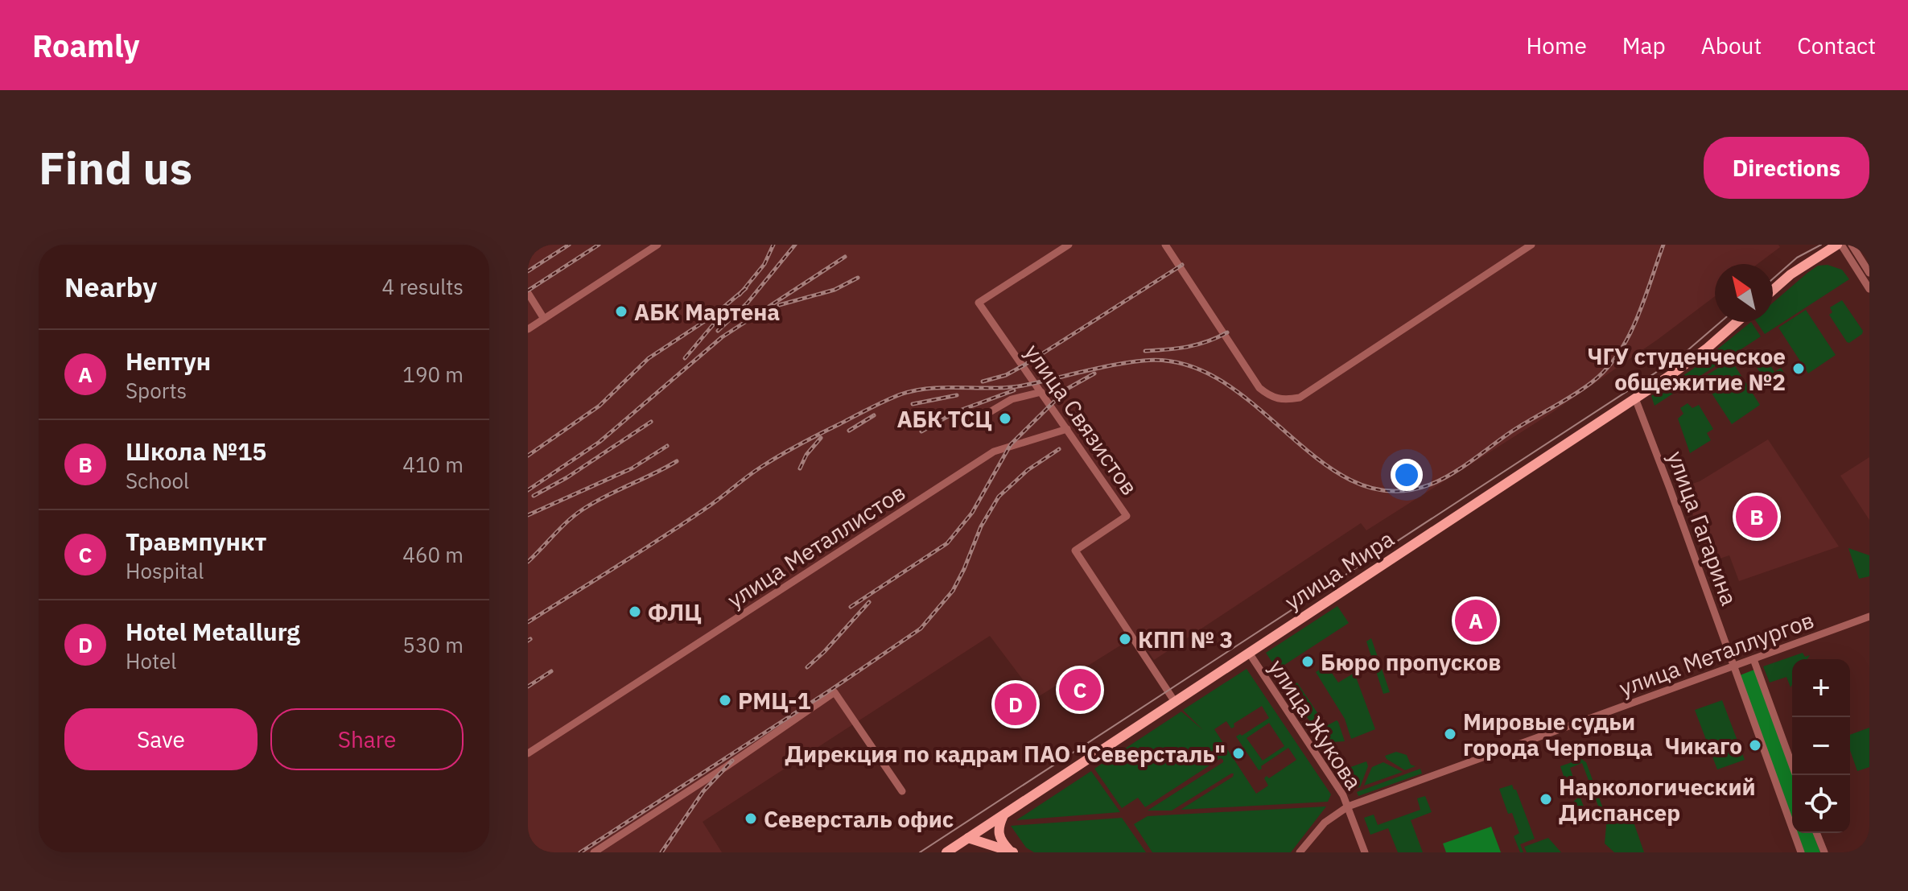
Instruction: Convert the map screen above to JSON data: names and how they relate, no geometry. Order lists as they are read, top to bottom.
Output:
{
  "streets": {
    "main road": ["улица Мира"],
    "street": [
      "улица Связистов",
      "улица Гагарина",
      "улица Металлистов",
      "улица Металлургов",
      "улица Жукова"
    ]
  },
  "crossings": [
    ["улица Связистов", "улица Металлистов"],
    ["улица Связистов", "улица Мира"],
    ["улица Гагарина", "улица Мира"],
    ["улица Гагарина", "улица Металлургов"],
    ["улица Мира", "улица Жукова"],
    ["улица Металлургов", "улица Жукова"]
  ],
  "places": [
    "АБК Мартена",
    "ЧГУ студенческое общежитие №2",
    "АБК ТСЦ",
    "ФЛЦ",
    "КПП № 3",
    "Бюро пропусков",
    "РМЦ-1",
    "Мировые судьи города Черповца",
    "Чикаго",
    "Дирекция по кадрам ПАО \"Северсталь\"",
    "Наркологический Диспансер",
    "Северсталь офис"
  ],
  "north": "top left",
  "page": {
    "header": "Roamly",
    "nav": [
      "Home",
      "Map",
      "About",
      "Contact"
    ],
    "buttons": [
      "Directions",
      ["Save", "Share"]
    ],
    "title": "Find us",
    "heading": ["Nearby", "4 results"],
    "list": [
      {
        "mark": "A",
        "name": "Нептун",
        "note": "Sports",
        "value": "190 m"
      },
      {
        "mark": "B",
        "name": "Школа №15",
        "note": "School",
        "value": "410 m"
      },
      {
        "mark": "C",
        "name": "Травмпункт",
        "note": "Hospital",
        "value": "460 m"
      },
      {
        "mark": "D",
        "name": "Hotel Metallurg",
        "note": "Hotel",
        "value": "530 m"
      }
    ],
    "pins": [
      "B",
      "A",
      "C",
      "D"
    ],
    "map_buttons": ["+", "−"]
  }
}
